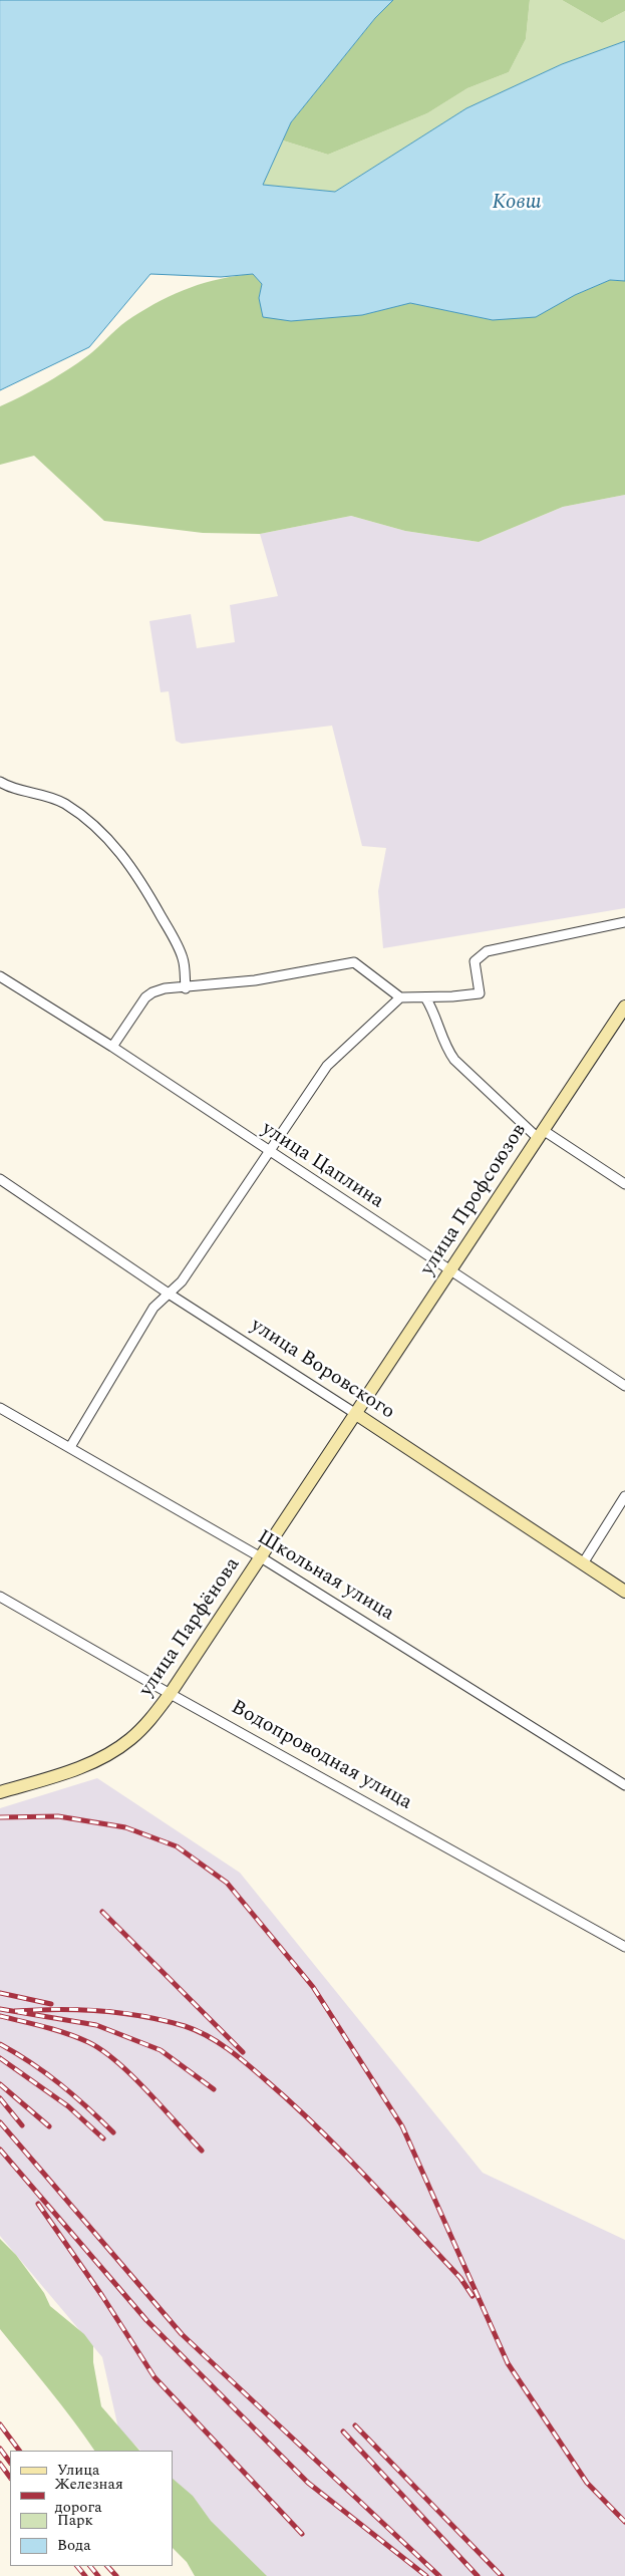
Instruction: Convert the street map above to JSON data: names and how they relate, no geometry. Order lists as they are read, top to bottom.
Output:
{
  "streets": {
    "main road": ["улица Профсоюзов", "улица Воровского", "улица Парфёнова"],
    "street": ["улица Цаплина", "Школьная улица", "Водопроводная улица"]
  },
  "crossings": [
    ["улица Цаплина", "улица Профсоюзов"],
    ["улица Профсоюзов", "улица Воровского"],
    ["улица Профсоюзов", "улица Парфёнова"],
    ["улица Воровского", "улица Парфёнова"],
    ["Школьная улица", "улица Парфёнова"],
    ["улица Парфёнова", "Водопроводная улица"]
  ],
  "water": ["Ковш"],
  "legend": [
    "Улица",
    "Железная дорога",
    "Парк",
    "Вода"
  ]
}
